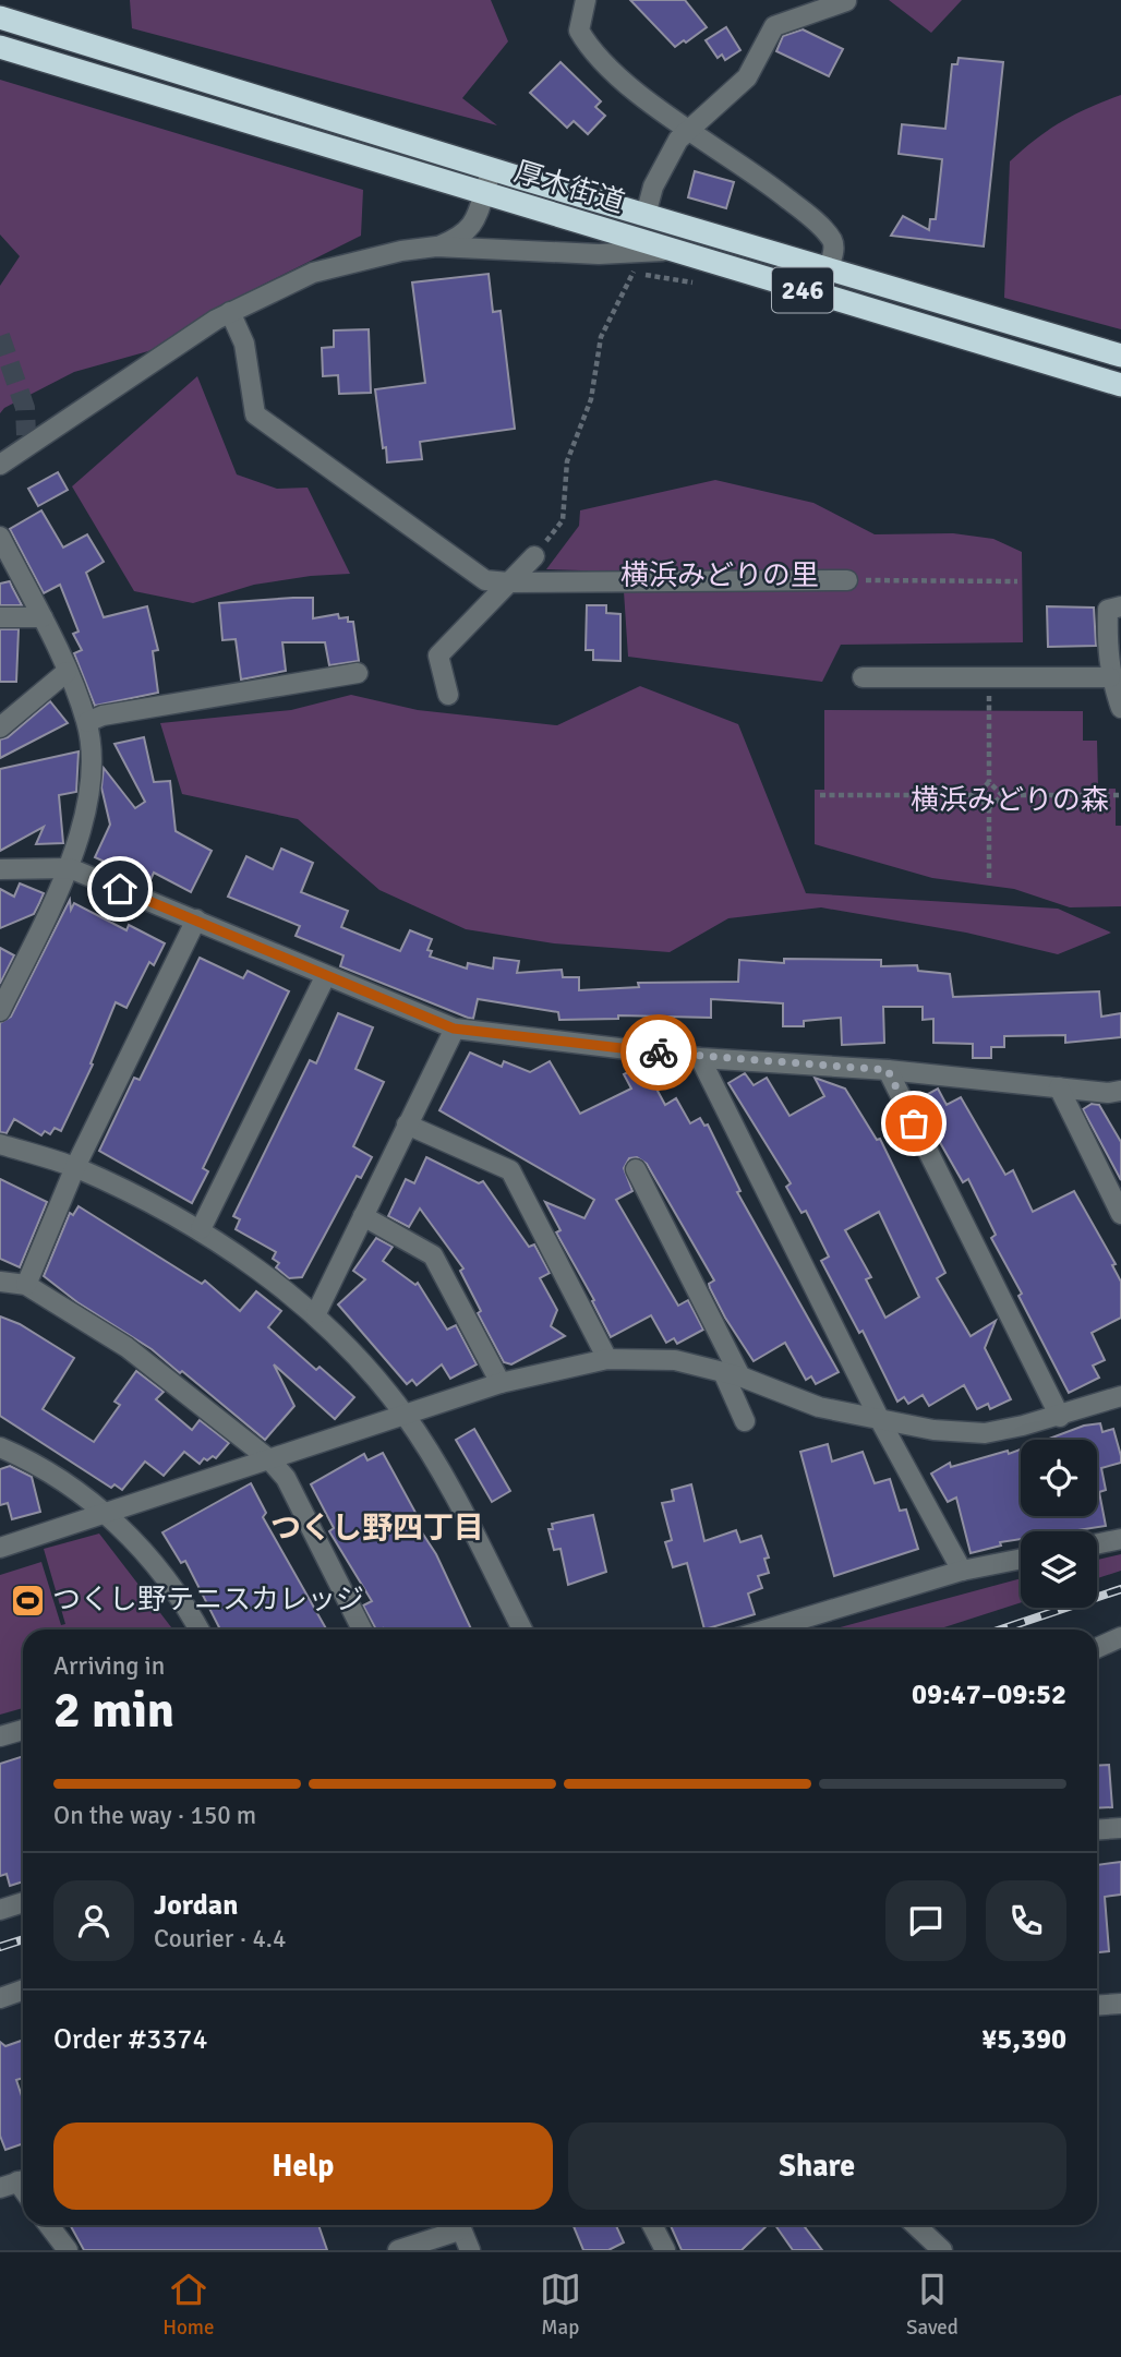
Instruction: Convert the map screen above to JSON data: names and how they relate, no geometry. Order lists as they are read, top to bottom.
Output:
{
  "streets": {
    "highway": ["厚木街道", "246"]
  },
  "districts": ["つくし野四丁目"],
  "parks": ["横浜みどりの里", "横浜みどりの森"],
  "places": {
    "sports": ["つくし野テニスカレッジ"]
  },
  "page": {
    "heading": ["2 min", "Arriving in", "09:47–09:52"],
    "panel": [
      "Jordan",
      "Courier · 4.4",
      "Order #3374",
      "¥5,390"
    ],
    "bar": "On the way · 150 m",
    "buttons": ["Help", "Share"],
    "tabs": ["Home", "Map", "Saved"]
  }
}
